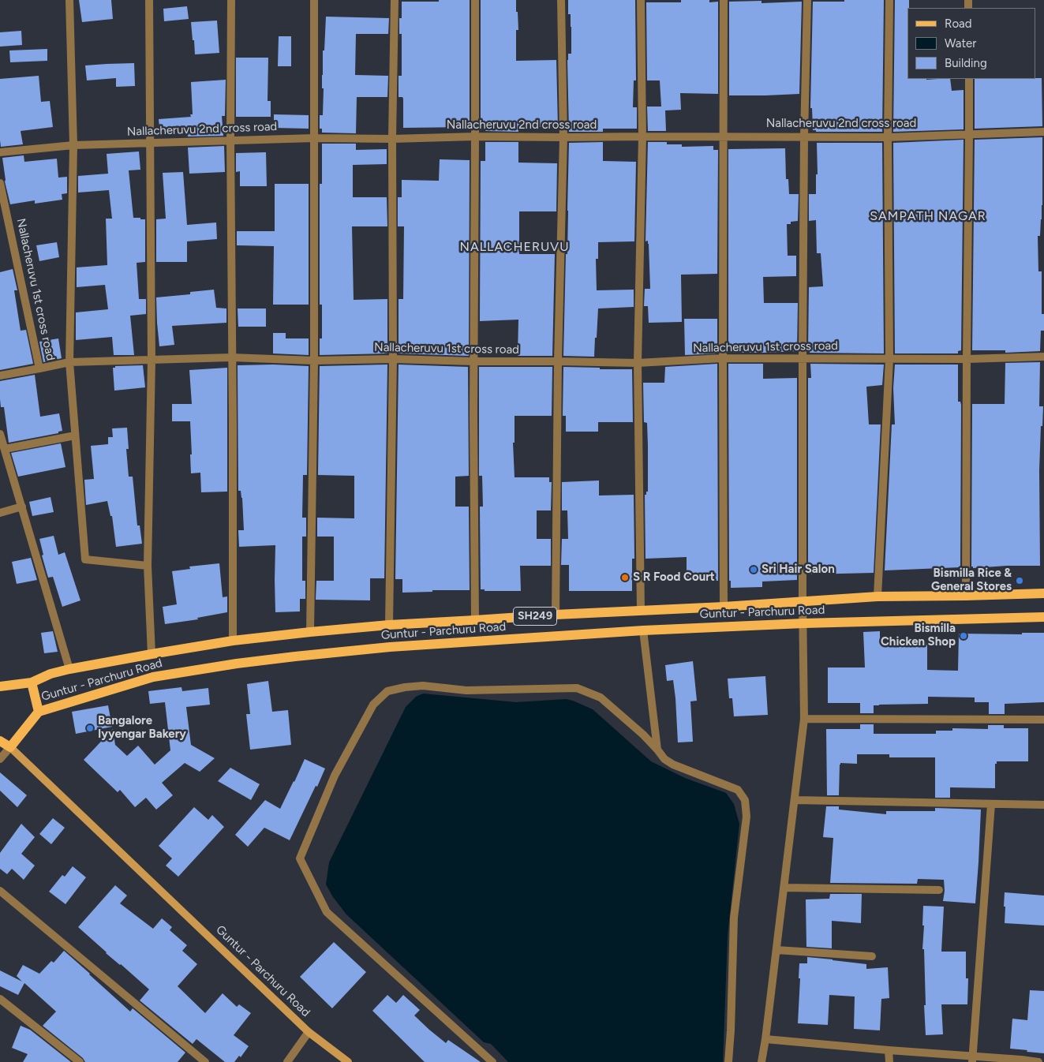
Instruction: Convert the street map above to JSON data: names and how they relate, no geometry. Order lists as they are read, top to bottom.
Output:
{
  "streets": {
    "main road": ["Guntur - Parchuru Road", "SH249"],
    "street": ["Nallacheruvu 2nd cross road", "Nallacheruvu 1st cross road"]
  },
  "districts": ["SAMPATH NAGAR", "NALLACHERUVU"],
  "places": [
    "Sri Hair Salon",
    "S R Food Court",
    "Bismilla Rice & General Stores",
    "Bismilla Chicken Shop",
    "Bangalore Iyyengar Bakery"
  ],
  "legend": ["Road", "Water", "Building"]
}
